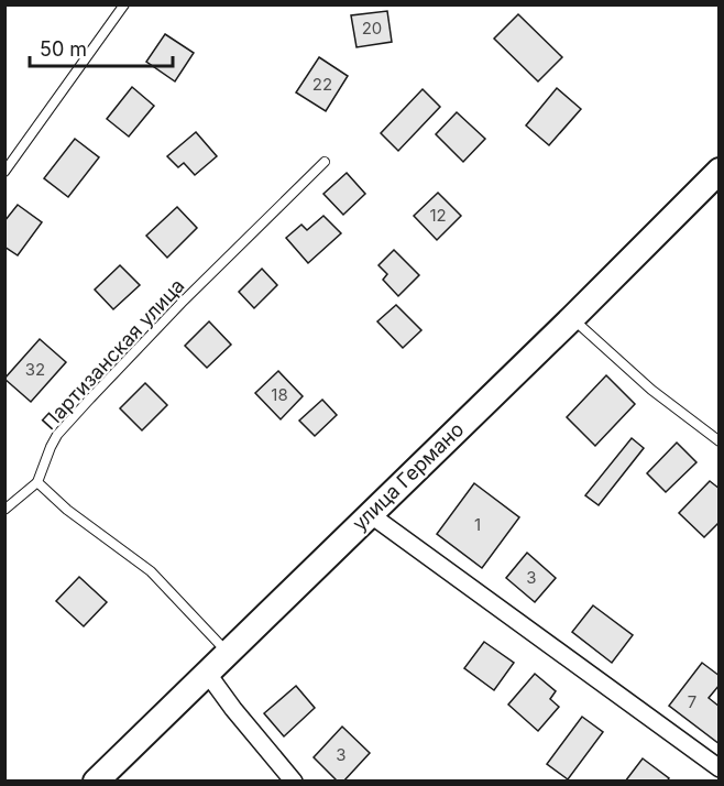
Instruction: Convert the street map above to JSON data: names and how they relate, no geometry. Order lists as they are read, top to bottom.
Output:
{
  "streets": {
    "main road": ["улица Германо"],
    "lane": ["Партизанская улица"]
  },
  "house_numbers": [
    "20",
    "22",
    "12",
    "32",
    "18",
    "1",
    "3",
    "7",
    "3"
  ],
  "scale_bar": "50 m"
}
